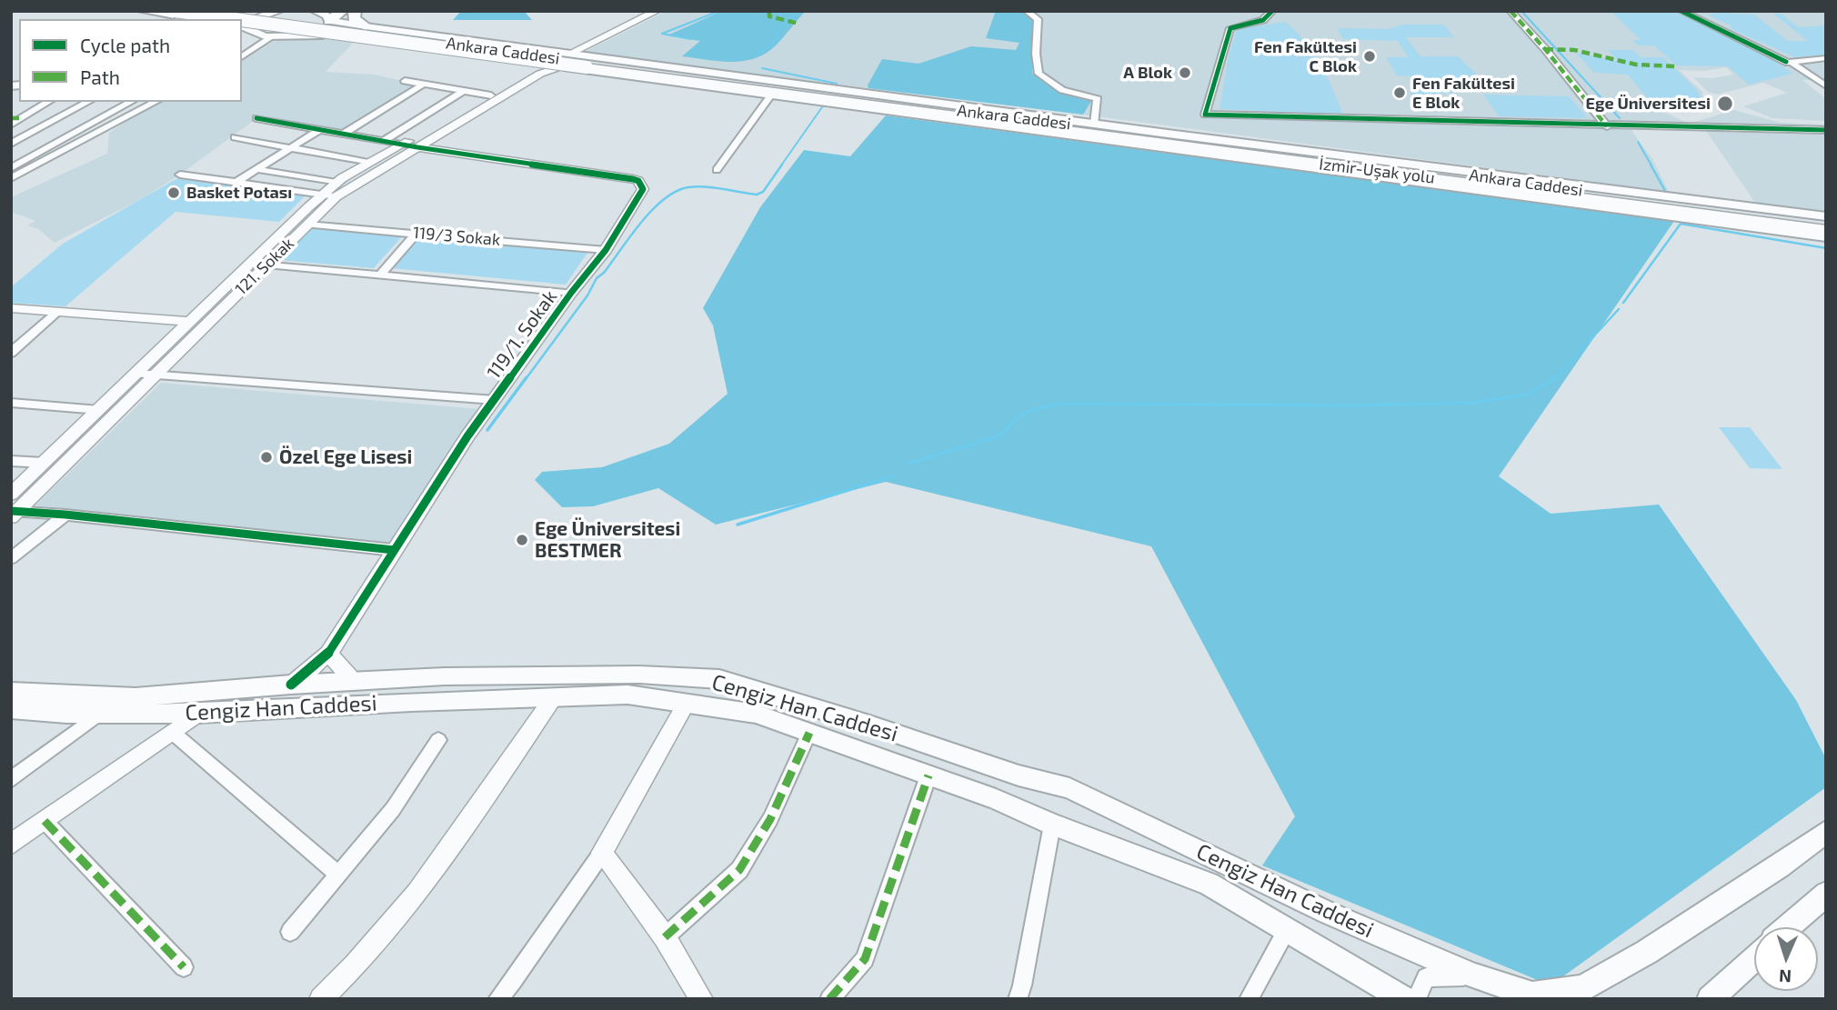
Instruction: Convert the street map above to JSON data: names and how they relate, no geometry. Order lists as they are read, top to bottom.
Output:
{
  "streets": {
    "highway": ["Ankara Caddesi", "İzmir-Uşak yolu"],
    "main road": ["Cengiz Han Caddesi"],
    "street": ["119/3 Sokak", "121. Sokak", "119/1. Sokak"]
  },
  "crossings": [
    ["Ankara Caddesi", "İzmir-Uşak yolu"],
    ["Ankara Caddesi", "121. Sokak"],
    ["119/3 Sokak", "121. Sokak"],
    ["119/3 Sokak", "119/1. Sokak"],
    ["121. Sokak", "119/1. Sokak"],
    ["119/1. Sokak", "Cengiz Han Caddesi"]
  ],
  "places": [
    "Fen Fakültesi C Blok",
    "A Blok",
    "Fen Fakültesi E Blok",
    "Ege Üniversitesi",
    "Basket Potası",
    "Özel Ege Lisesi",
    "Ege Üniversitesi BESTMER"
  ],
  "legend": ["Cycle path", "Path"],
  "north": "bottom"
}
